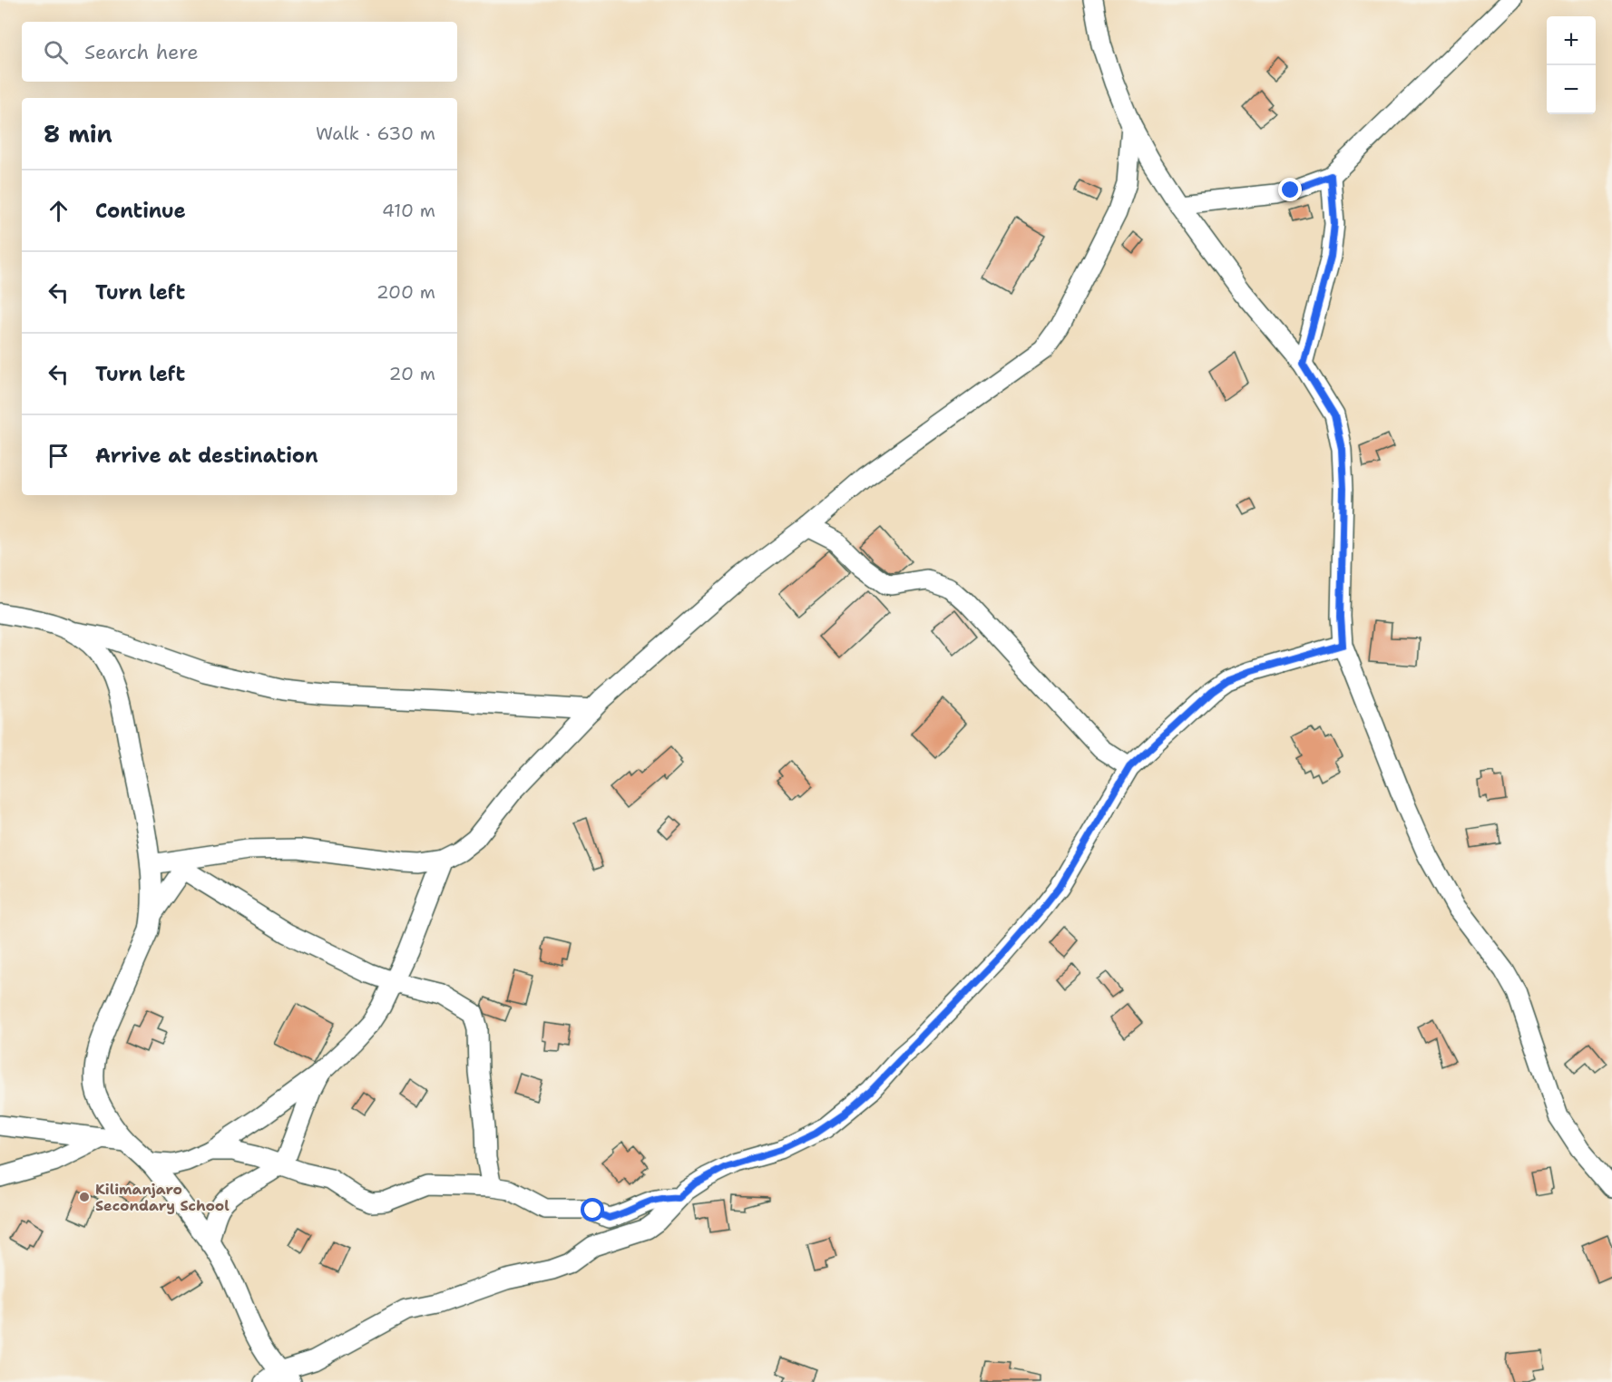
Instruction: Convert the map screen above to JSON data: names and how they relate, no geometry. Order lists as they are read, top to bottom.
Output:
{
  "places": ["Kilimanjaro Secondary School"],
  "page": {
    "map_buttons": ["+", "−"],
    "search": "Search here",
    "heading": ["8 min", "Walk · 630 m"],
    "list": [
      ["Continue", "410 m"],
      ["Turn left", "200 m"],
      ["Turn left", "20 m"],
      "Arrive at destination"
    ]
  }
}
